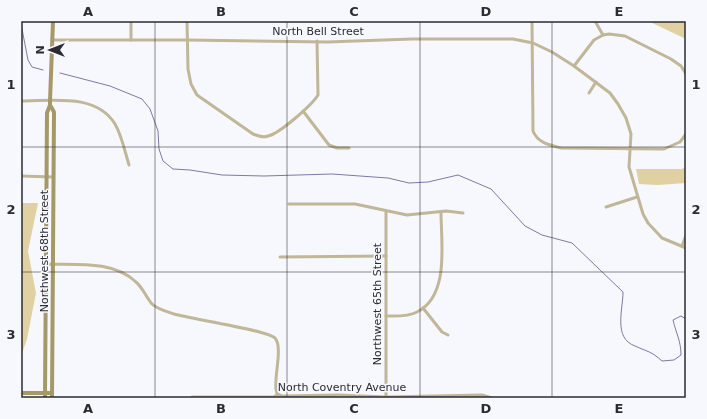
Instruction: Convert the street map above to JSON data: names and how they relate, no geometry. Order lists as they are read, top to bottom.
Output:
{
  "streets": {
    "main road": ["Northwest 68th Street"],
    "street": ["North Bell Street", "Northwest 65th Street", "North Coventry Avenue"]
  },
  "crossings": [
    ["North Bell Street", "Northwest 68th Street"],
    ["Northwest 65th Street", "North Coventry Avenue"]
  ],
  "north": "left",
  "grid": {
    "columns": [
      "A",
      "B",
      "C",
      "D",
      "E"
    ],
    "rows": ["1", "2", "3"]
  }
}
